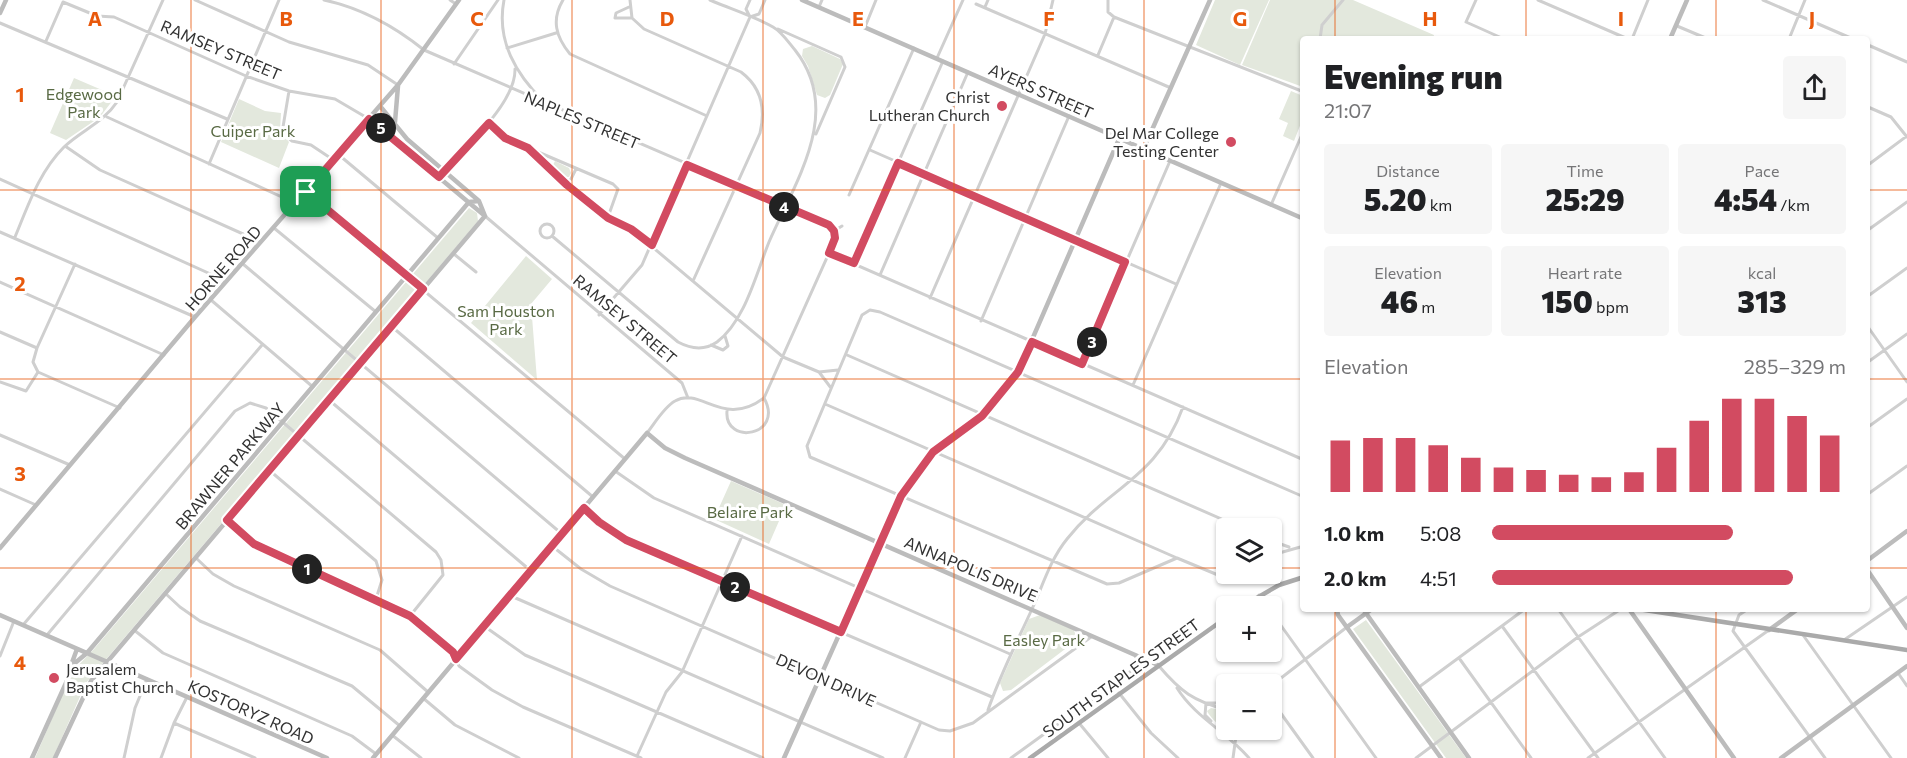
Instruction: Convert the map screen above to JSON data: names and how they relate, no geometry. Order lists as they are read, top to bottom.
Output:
{
  "streets": {
    "main road": ["SOUTH STAPLES STREET"],
    "street": [
      "RAMSEY STREET",
      "AYERS STREET",
      "NAPLES STREET",
      "HORNE ROAD",
      "BRAWNER PARKWAY",
      "ANNAPOLIS DRIVE",
      "DEVON DRIVE",
      "KOSTORYZ ROAD"
    ]
  },
  "crossings": [
    ["RAMSEY STREET", "HORNE ROAD"],
    ["RAMSEY STREET", "BRAWNER PARKWAY"],
    ["NAPLES STREET", "HORNE ROAD"],
    ["BRAWNER PARKWAY", "KOSTORYZ ROAD"],
    ["ANNAPOLIS DRIVE", "SOUTH STAPLES STREET"],
    ["ANNAPOLIS DRIVE", "DEVON DRIVE"]
  ],
  "parks": [
    "Edgewood Park",
    "Cuiper Park",
    "Sam Houston Park",
    "Belaire Park",
    "Easley Park"
  ],
  "places": ["Christ Lutheran Church", "Del Mar College Testing Center", "Jerusalem Baptist Church"],
  "page": {
    "heading": ["Evening run", "21:07"],
    "pins": [
      "5",
      "4",
      "3",
      "1",
      "2"
    ],
    "stats": [
      ["Distance", "5.20 km"],
      ["Time", "25:29"],
      ["Pace", "4:54 /km"],
      ["Elevation", "46 m"],
      ["Heart rate", "150 bpm"],
      ["kcal", "313"]
    ],
    "chart": ["Elevation", "285–329 m"],
    "list": [
      {
        "name": "1.0 km",
        "note": "5:08"
      },
      {
        "name": "2.0 km",
        "note": "4:51"
      }
    ],
    "map_buttons": ["+", "−"]
  },
  "grid": {
    "columns": [
      "A",
      "B",
      "C",
      "D",
      "E",
      "F",
      "G",
      "H",
      "I",
      "J"
    ],
    "rows": [
      "1",
      "2",
      "3",
      "4"
    ]
  }
}
